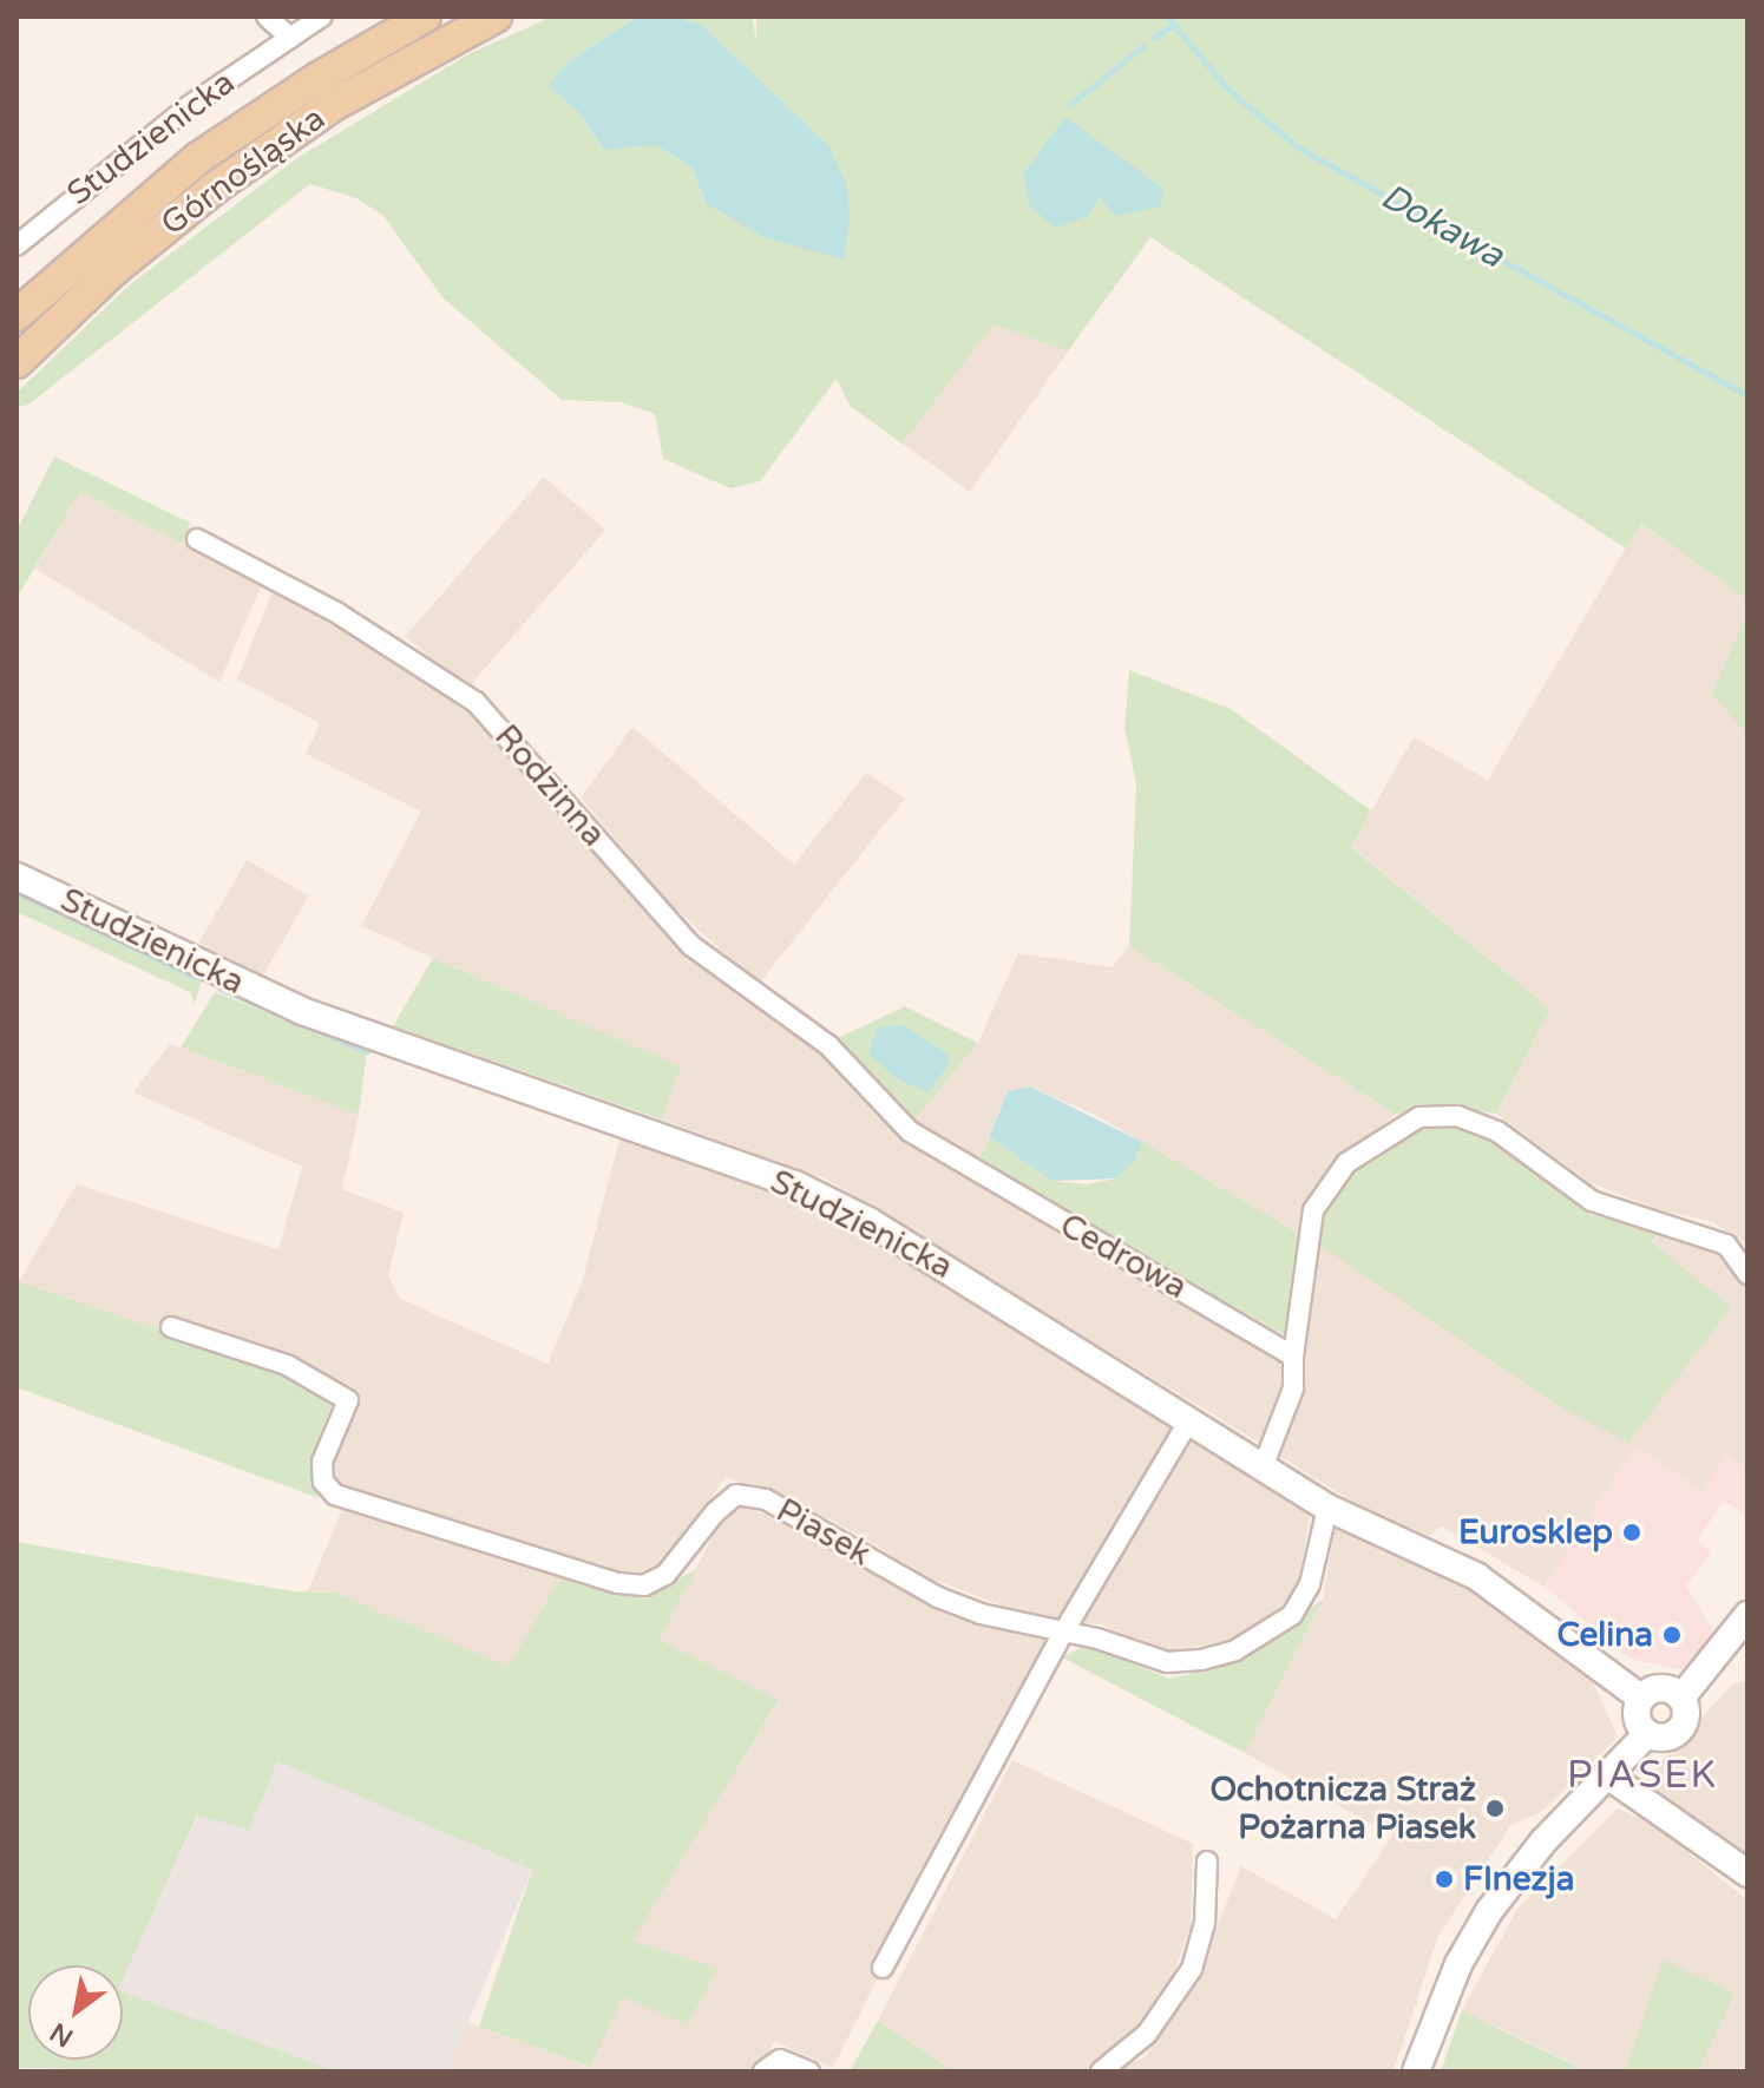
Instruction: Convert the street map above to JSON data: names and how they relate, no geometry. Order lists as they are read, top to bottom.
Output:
{
  "streets": {
    "main road": ["Górnośląska"],
    "street": [
      "Studzienicka",
      "Rodzinna",
      "Cedrowa",
      "Piasek"
    ]
  },
  "crossings": [
    ["Studzienicka", "Piasek"],
    ["Rodzinna", "Cedrowa"]
  ],
  "districts": ["PIASEK"],
  "water": ["Dokawa"],
  "places": [
    "Eurosklep",
    "Celina",
    "Ochotnicza Straż Pożarna Piasek",
    "FInezja"
  ],
  "north": "bottom left"
}
